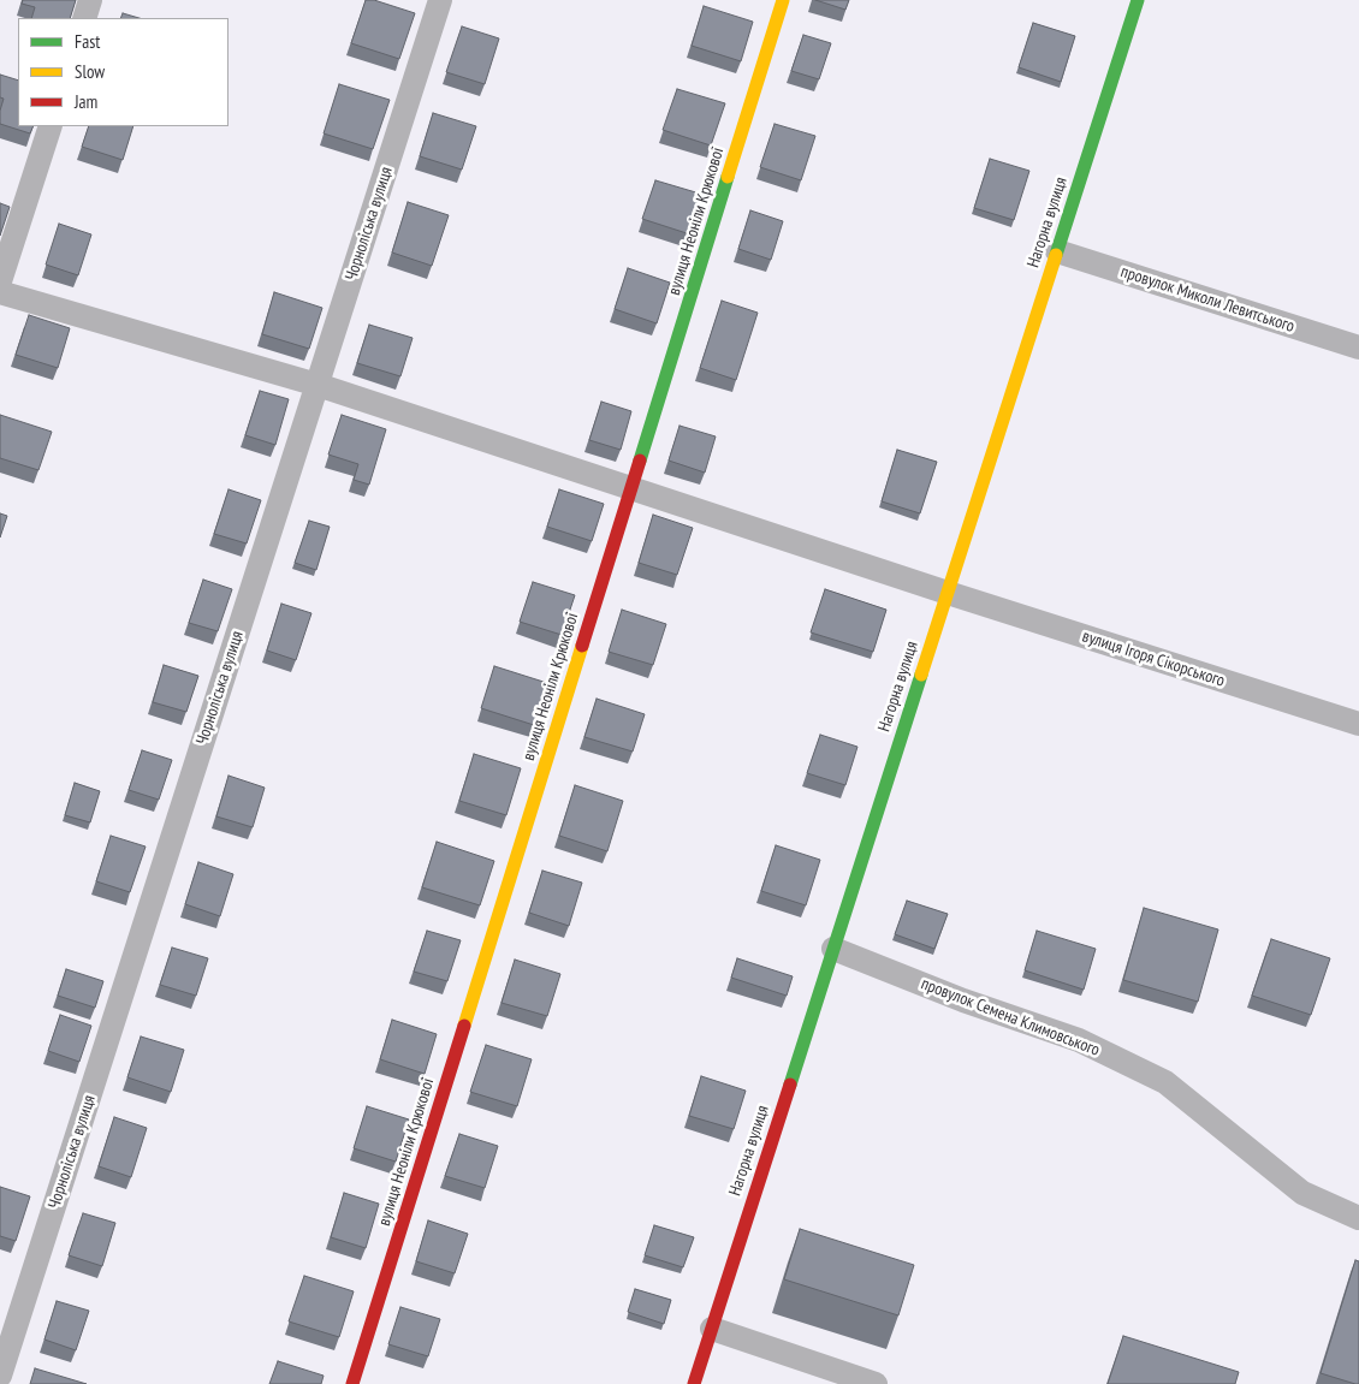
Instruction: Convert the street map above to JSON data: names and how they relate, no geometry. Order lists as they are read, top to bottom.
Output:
{
  "streets": {
    "street": [
      "вулиця Неоніли Крюкової",
      "Нагорна вулиця",
      "Чорноліська вулиця",
      "провулок Миколи Левитського",
      "вулиця Ігоря Сікорського",
      "провулок Семена Климовського"
    ]
  },
  "crossings": [
    ["вулиця Неоніли Крюкової", "вулиця Ігоря Сікорського"],
    ["Нагорна вулиця", "провулок Миколи Левитського"],
    ["Нагорна вулиця", "вулиця Ігоря Сікорського"],
    ["Нагорна вулиця", "провулок Семена Климовського"],
    ["Чорноліська вулиця", "вулиця Ігоря Сікорського"]
  ],
  "legend": ["Fast", "Slow", "Jam"]
}
